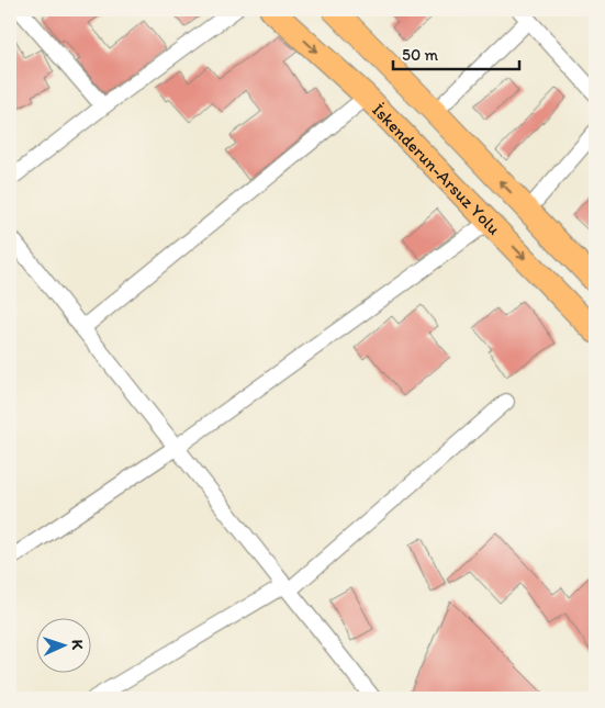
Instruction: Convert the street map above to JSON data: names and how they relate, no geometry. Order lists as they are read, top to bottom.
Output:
{
  "streets": {
    "main road": ["İskenderun-Arsuz Yolu"]
  },
  "scale_bar": "50 m",
  "north": "right"
}
